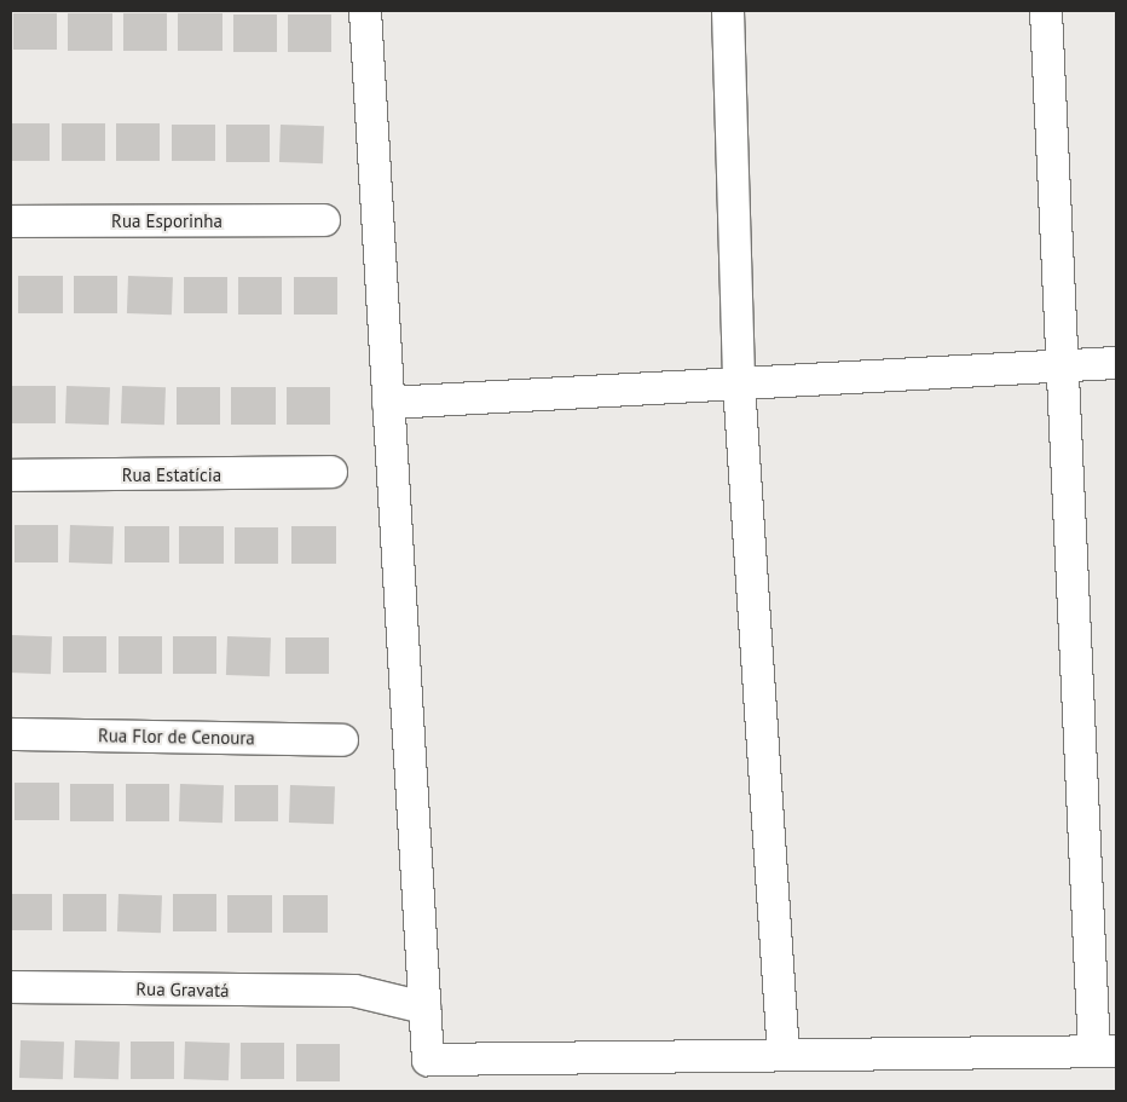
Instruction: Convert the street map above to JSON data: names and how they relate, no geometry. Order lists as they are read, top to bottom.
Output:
{
  "streets": {
    "street": [
      "Rua Esporinha",
      "Rua Estatícia",
      "Rua Flor de Cenoura",
      "Rua Gravatá"
    ]
  }
}
